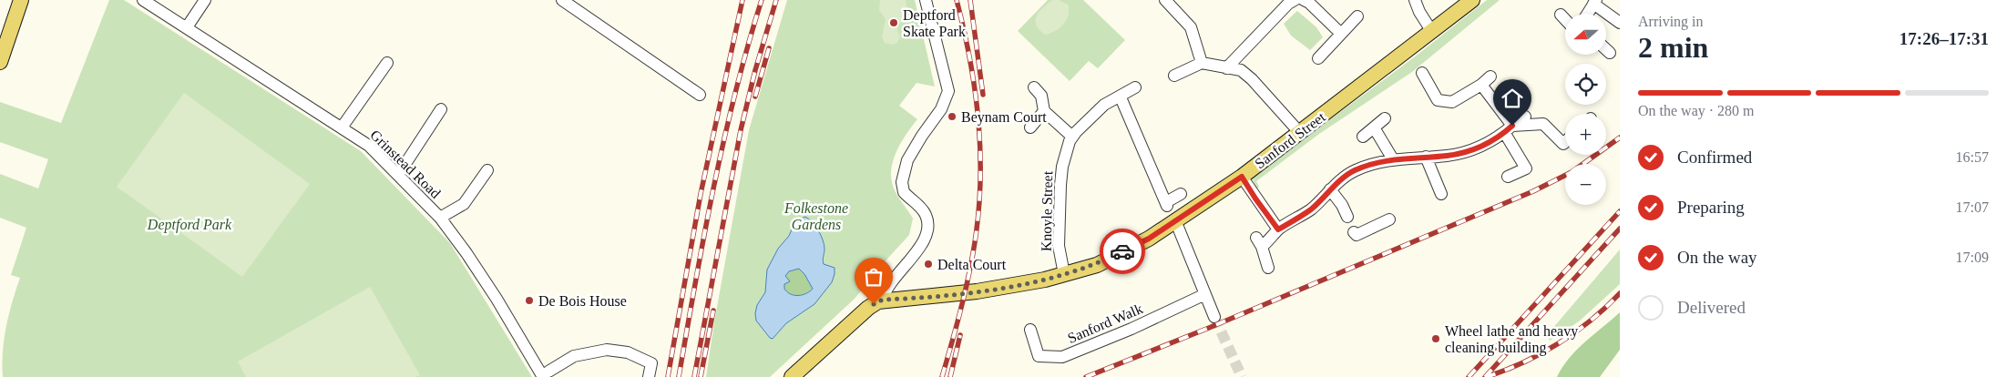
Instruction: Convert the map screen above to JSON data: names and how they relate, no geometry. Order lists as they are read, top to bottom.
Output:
{
  "streets": {
    "main road": ["Sanford Street"],
    "street": ["Grinstead Road", "Knoyle Street", "Sanford Walk"]
  },
  "crossings": [
    ["Sanford Street", "Knoyle Street"]
  ],
  "parks": ["Folkestone Gardens", "Deptford Park"],
  "places": [
    "Deptford Skate Park",
    "Beynam Court",
    "Delta Court",
    "De Bois House",
    "Wheel lathe and heavy cleaning building"
  ],
  "north": "left",
  "page": {
    "heading": ["2 min", "Arriving in", "17:26–17:31"],
    "map_buttons": ["+", "−"],
    "bar": "On the way · 280 m",
    "list": [
      ["Confirmed", "16:57"],
      ["Preparing", "17:07"],
      ["On the way", "17:09"],
      "Delivered"
    ]
  }
}
